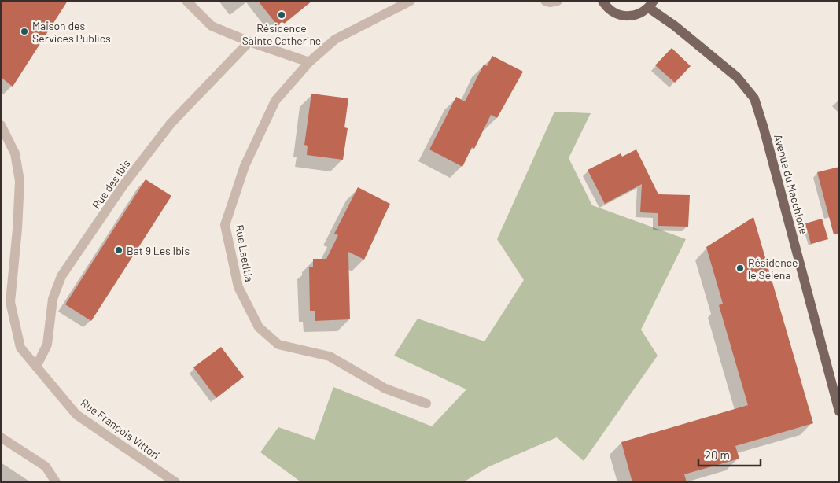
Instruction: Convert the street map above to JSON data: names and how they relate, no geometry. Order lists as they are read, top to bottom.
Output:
{
  "streets": {
    "main road": ["Avenue du Macchione"],
    "street": ["Rue des Ibis", "Rue Laetitia", "Rue François Vittori"]
  },
  "crossings": [
    ["Rue des Ibis", "Rue François Vittori"]
  ],
  "places": [
    "Résidence Sainte Catherine",
    "Maison des Services Publics",
    "Bat 9 Les Ibis",
    "Résidence le Selena"
  ],
  "scale_bar": "20 m"
}
